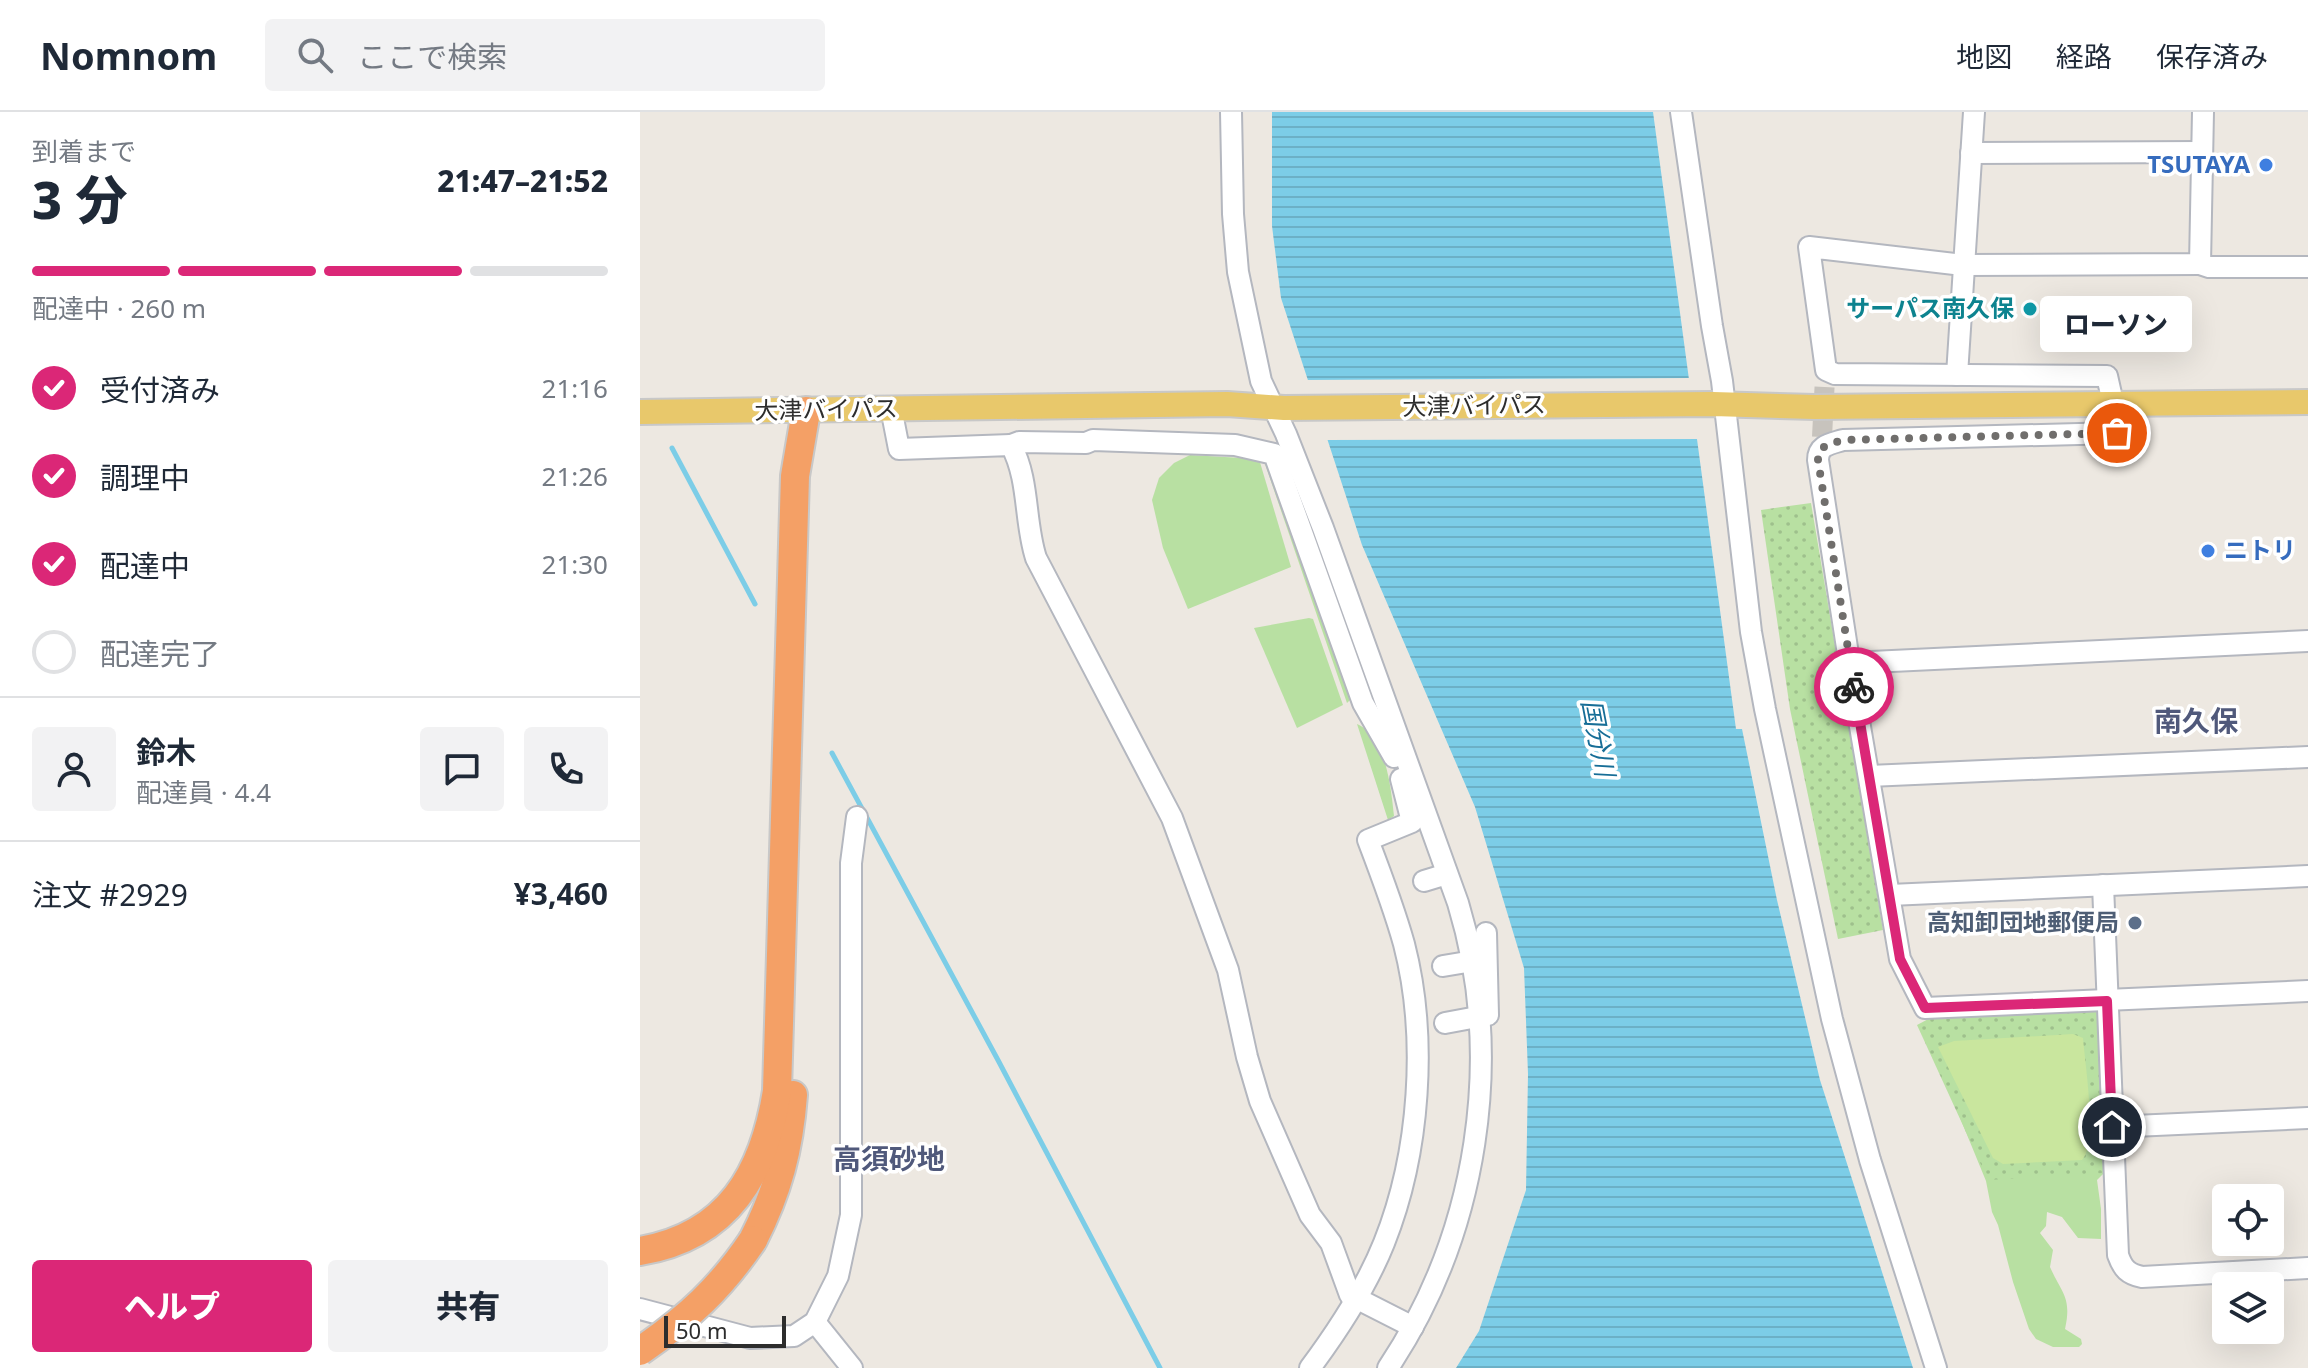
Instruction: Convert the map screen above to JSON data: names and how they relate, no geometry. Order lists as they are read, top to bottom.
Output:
{
  "streets": {
    "main road": ["大津バイパス"]
  },
  "districts": ["南久保", "高須砂地"],
  "water": ["国分川"],
  "places": [
    "TSUTAYA",
    "サーパス南久保",
    "ローソン",
    "ニトリ",
    "高知卸団地郵便局"
  ],
  "scale_bar": "50 m",
  "page": {
    "header": "Nomnom",
    "search": "ここで検索",
    "nav": ["地図", "経路", "保存済み"],
    "heading": ["3 分", "到着まで", "21:47–21:52"],
    "panel": [
      "鈴木",
      "配達員 · 4.4",
      "注文 #2929",
      "¥3,460"
    ],
    "bar": "配達中 · 260 m",
    "bubble": "ローソン",
    "list": [
      ["受付済み", "21:16"],
      ["調理中", "21:26"],
      ["配達中", "21:30"],
      "配達完了"
    ],
    "buttons": ["ヘルプ", "共有"],
    "scale": "50 m"
  }
}
